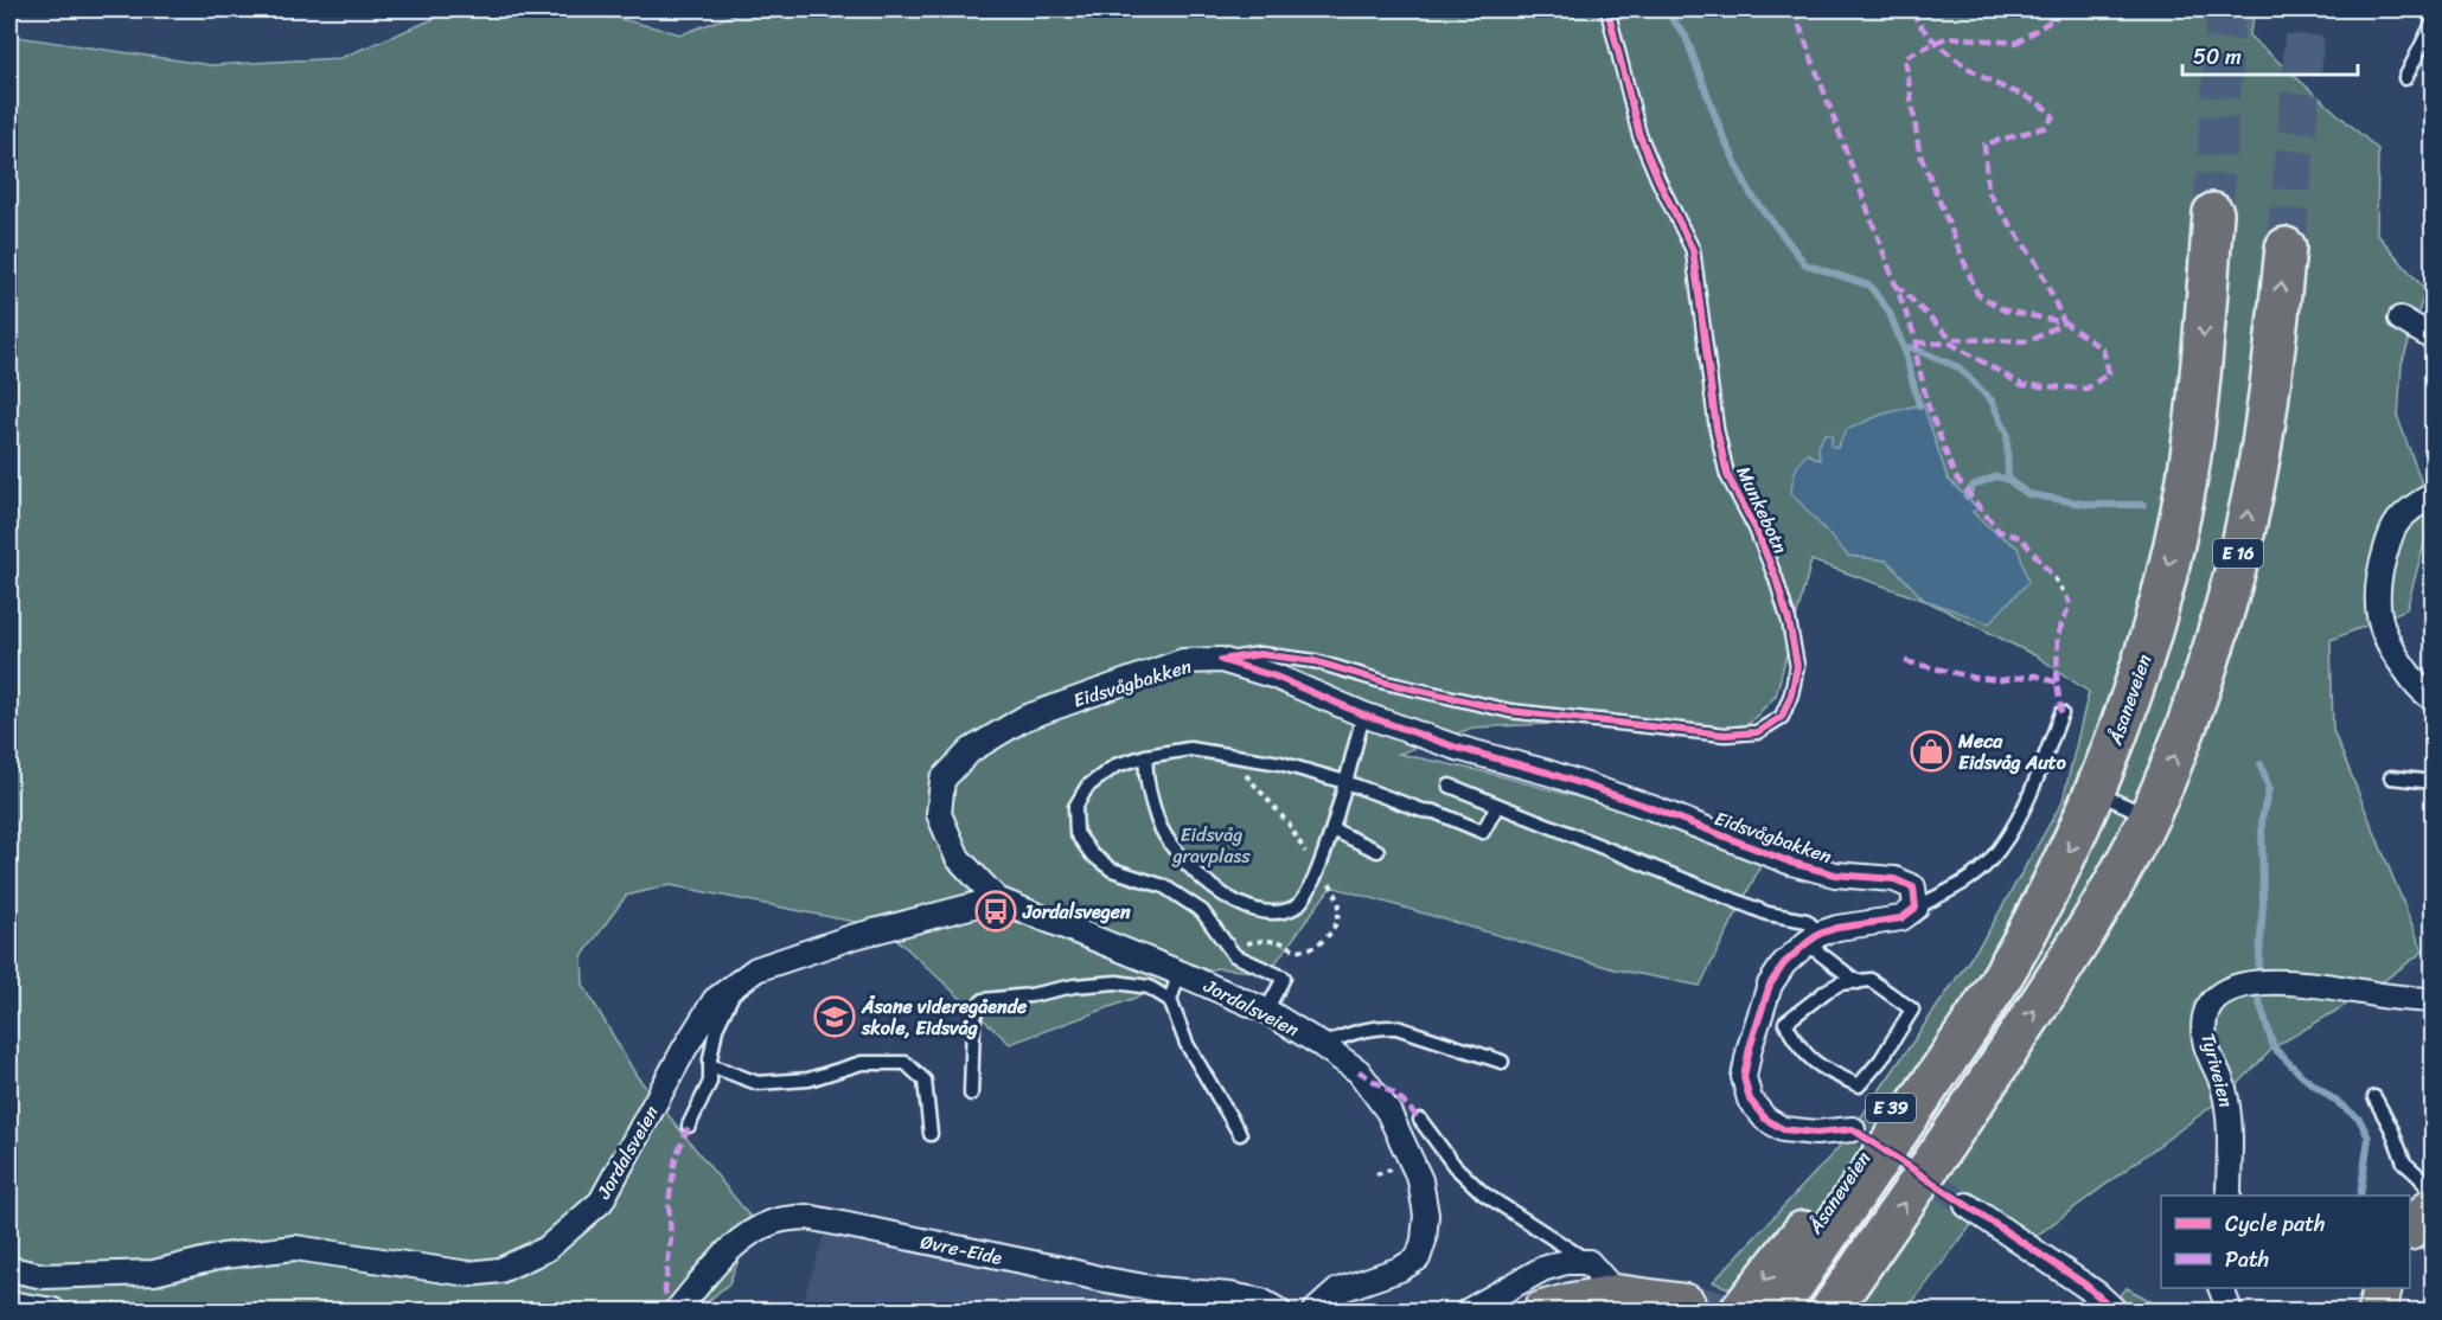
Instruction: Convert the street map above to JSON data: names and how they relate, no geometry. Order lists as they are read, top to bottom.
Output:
{
  "streets": {
    "highway": ["E 16", "Åsaneveien", "E 39"],
    "street": [
      "Eidsvågbakken",
      "Jordalsveien",
      "Tyriveien",
      "Øvre-Eide"
    ],
    "lane": ["Munkebotn"]
  },
  "crossings": [
    ["Munkebotn", "Eidsvågbakken"],
    ["Eidsvågbakken", "Jordalsveien"],
    ["Åsaneveien", "E 39"]
  ],
  "parks": ["Eidsvåg gravplass"],
  "places": {
    "shop": ["Meca Eidsvåg Auto"],
    "bus stop": ["Jordalsvegen"],
    "school or university": ["Åsane videregående skole, Eidsvåg"]
  },
  "legend": ["Cycle path", "Path"],
  "scale_bar": "50 m"
}
